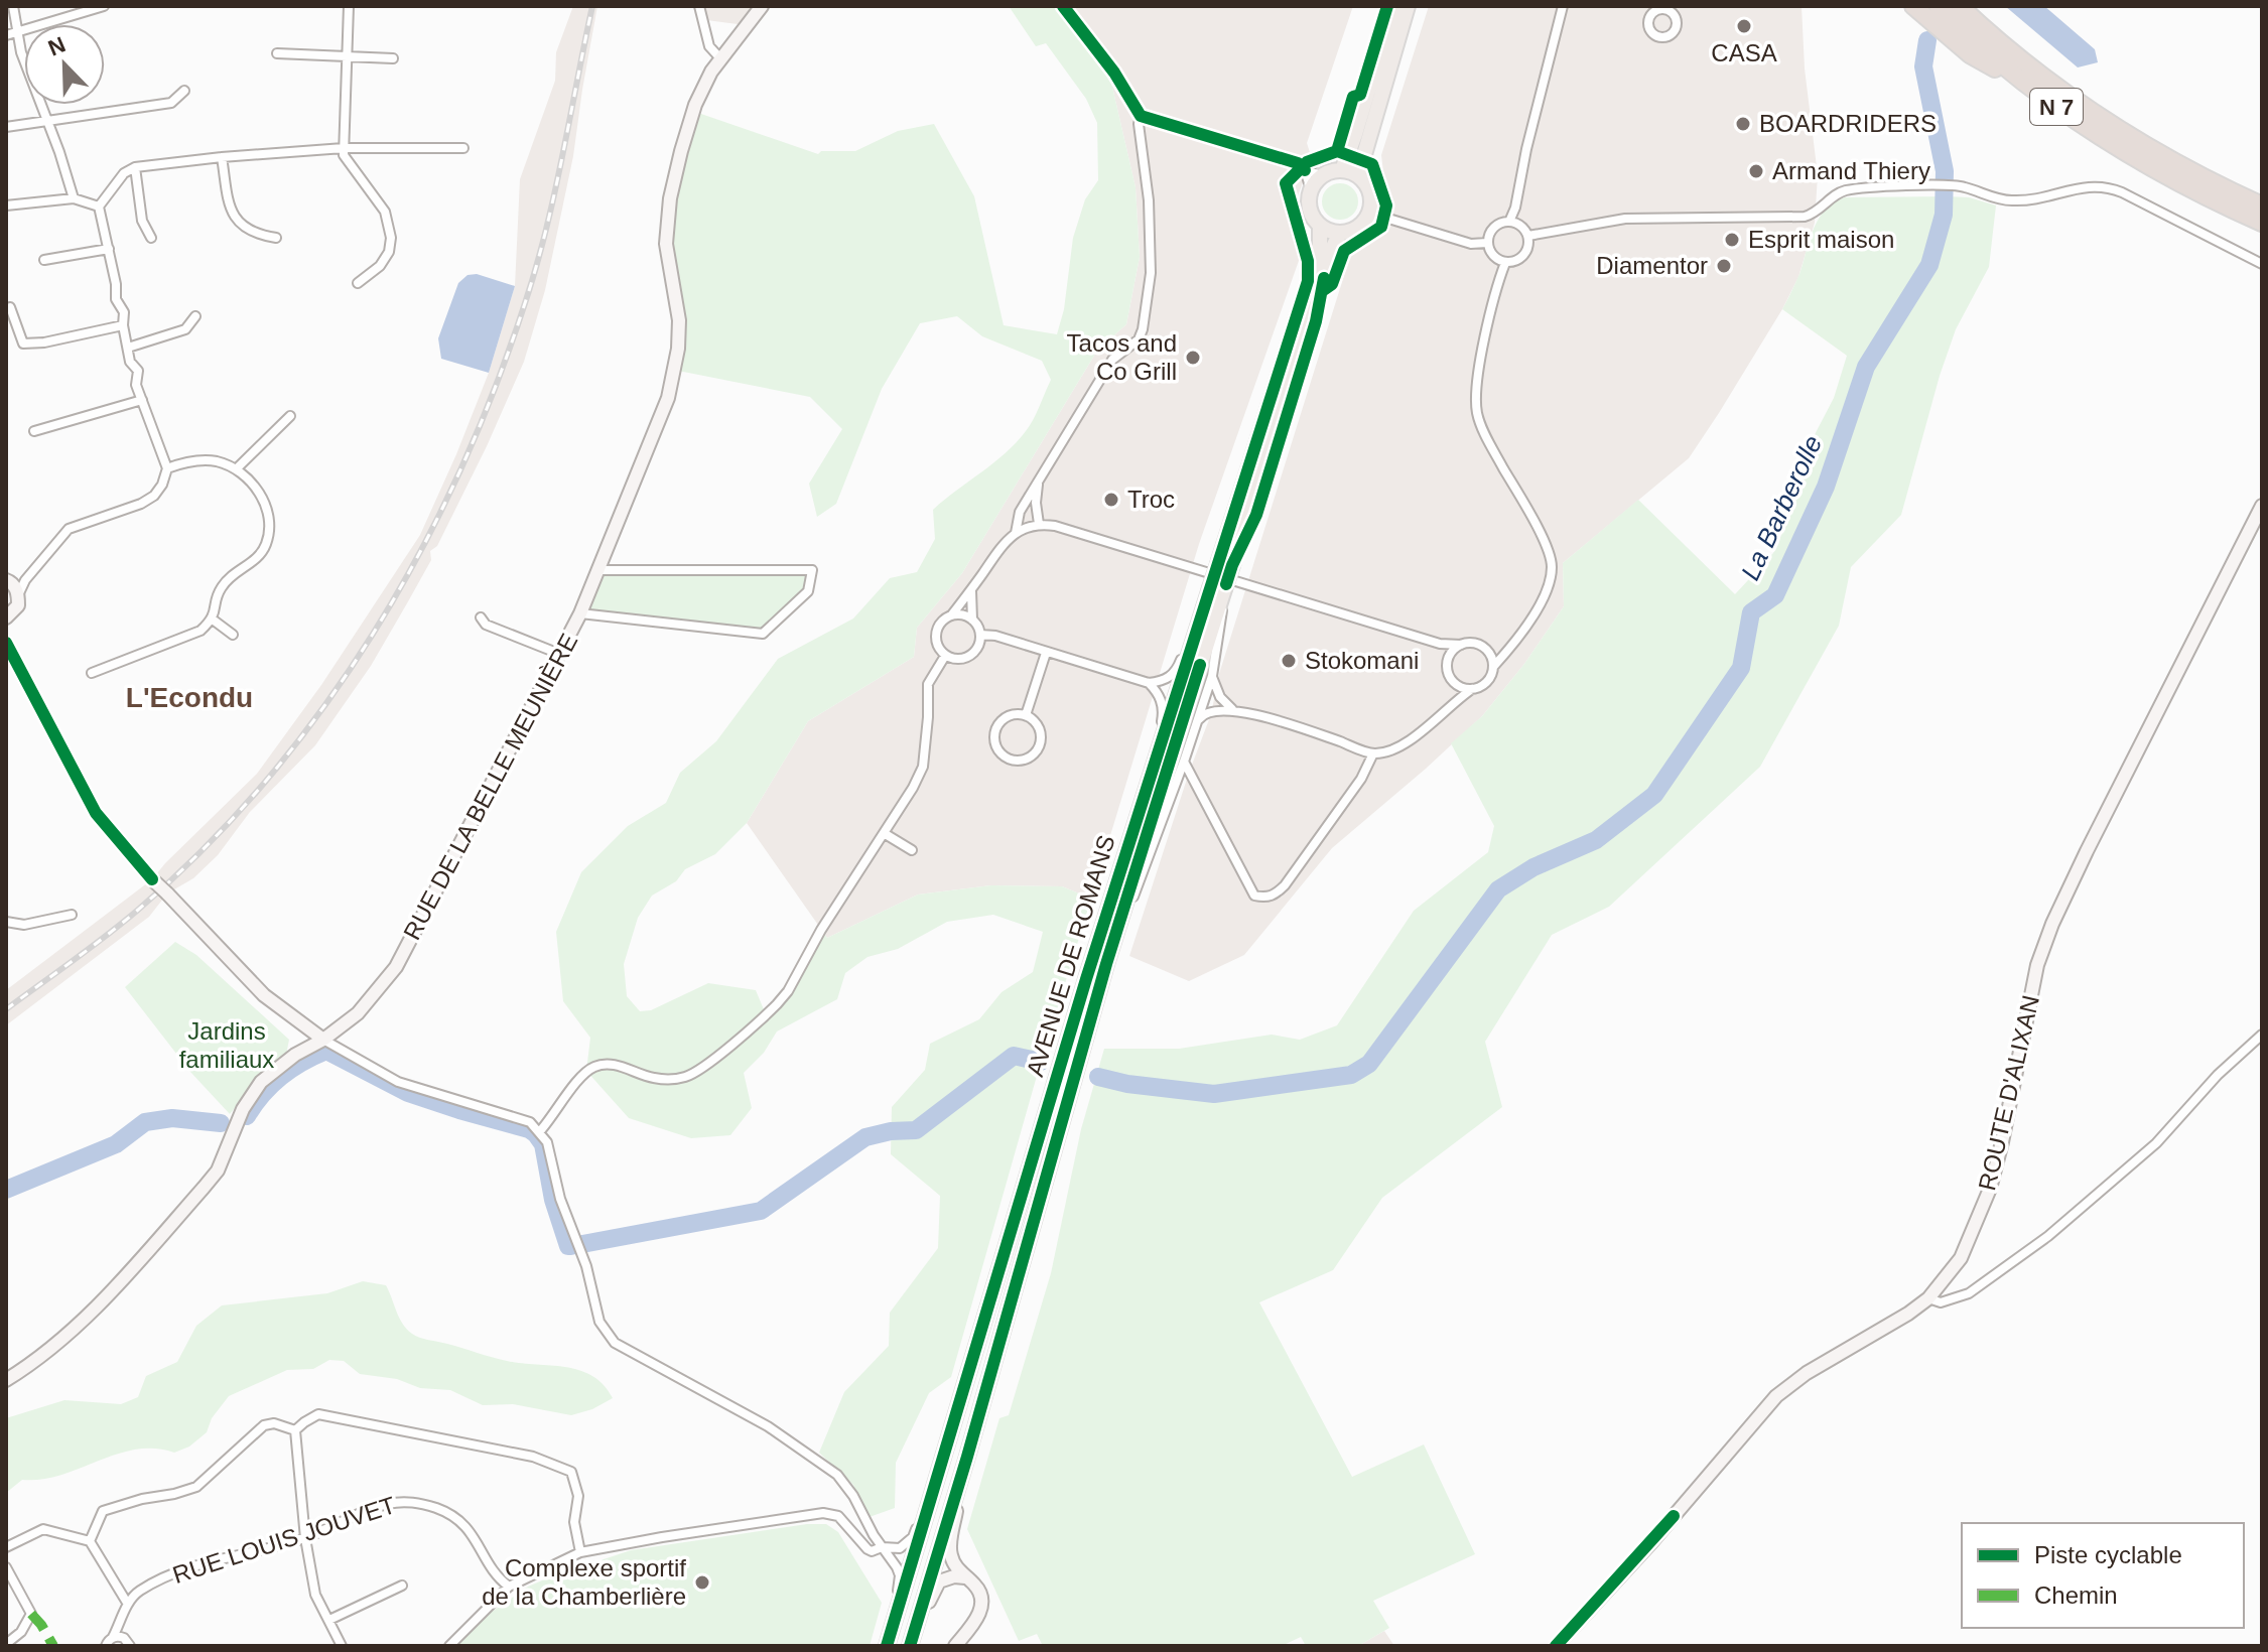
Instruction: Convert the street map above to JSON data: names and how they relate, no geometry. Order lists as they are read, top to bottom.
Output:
{
  "streets": {
    "highway": ["N 7"],
    "main road": ["AVENUE DE ROMANS"],
    "street": ["RUE DE LA BELLE MEUNIÈRE", "ROUTE D'ALIXAN", "RUE LOUIS JOUVET"]
  },
  "districts": ["L'Econdu"],
  "water": ["La Barberolle"],
  "parks": ["Jardins familiaux"],
  "places": [
    "CASA",
    "BOARDRIDERS",
    "Armand Thiery",
    "Esprit maison",
    "Diamentor",
    "Tacos and Co Grill",
    "Troc",
    "Stokomani",
    "Complexe sportif de la Chamberlière"
  ],
  "legend": ["Piste cyclable", "Chemin"],
  "north": "top left"
}
